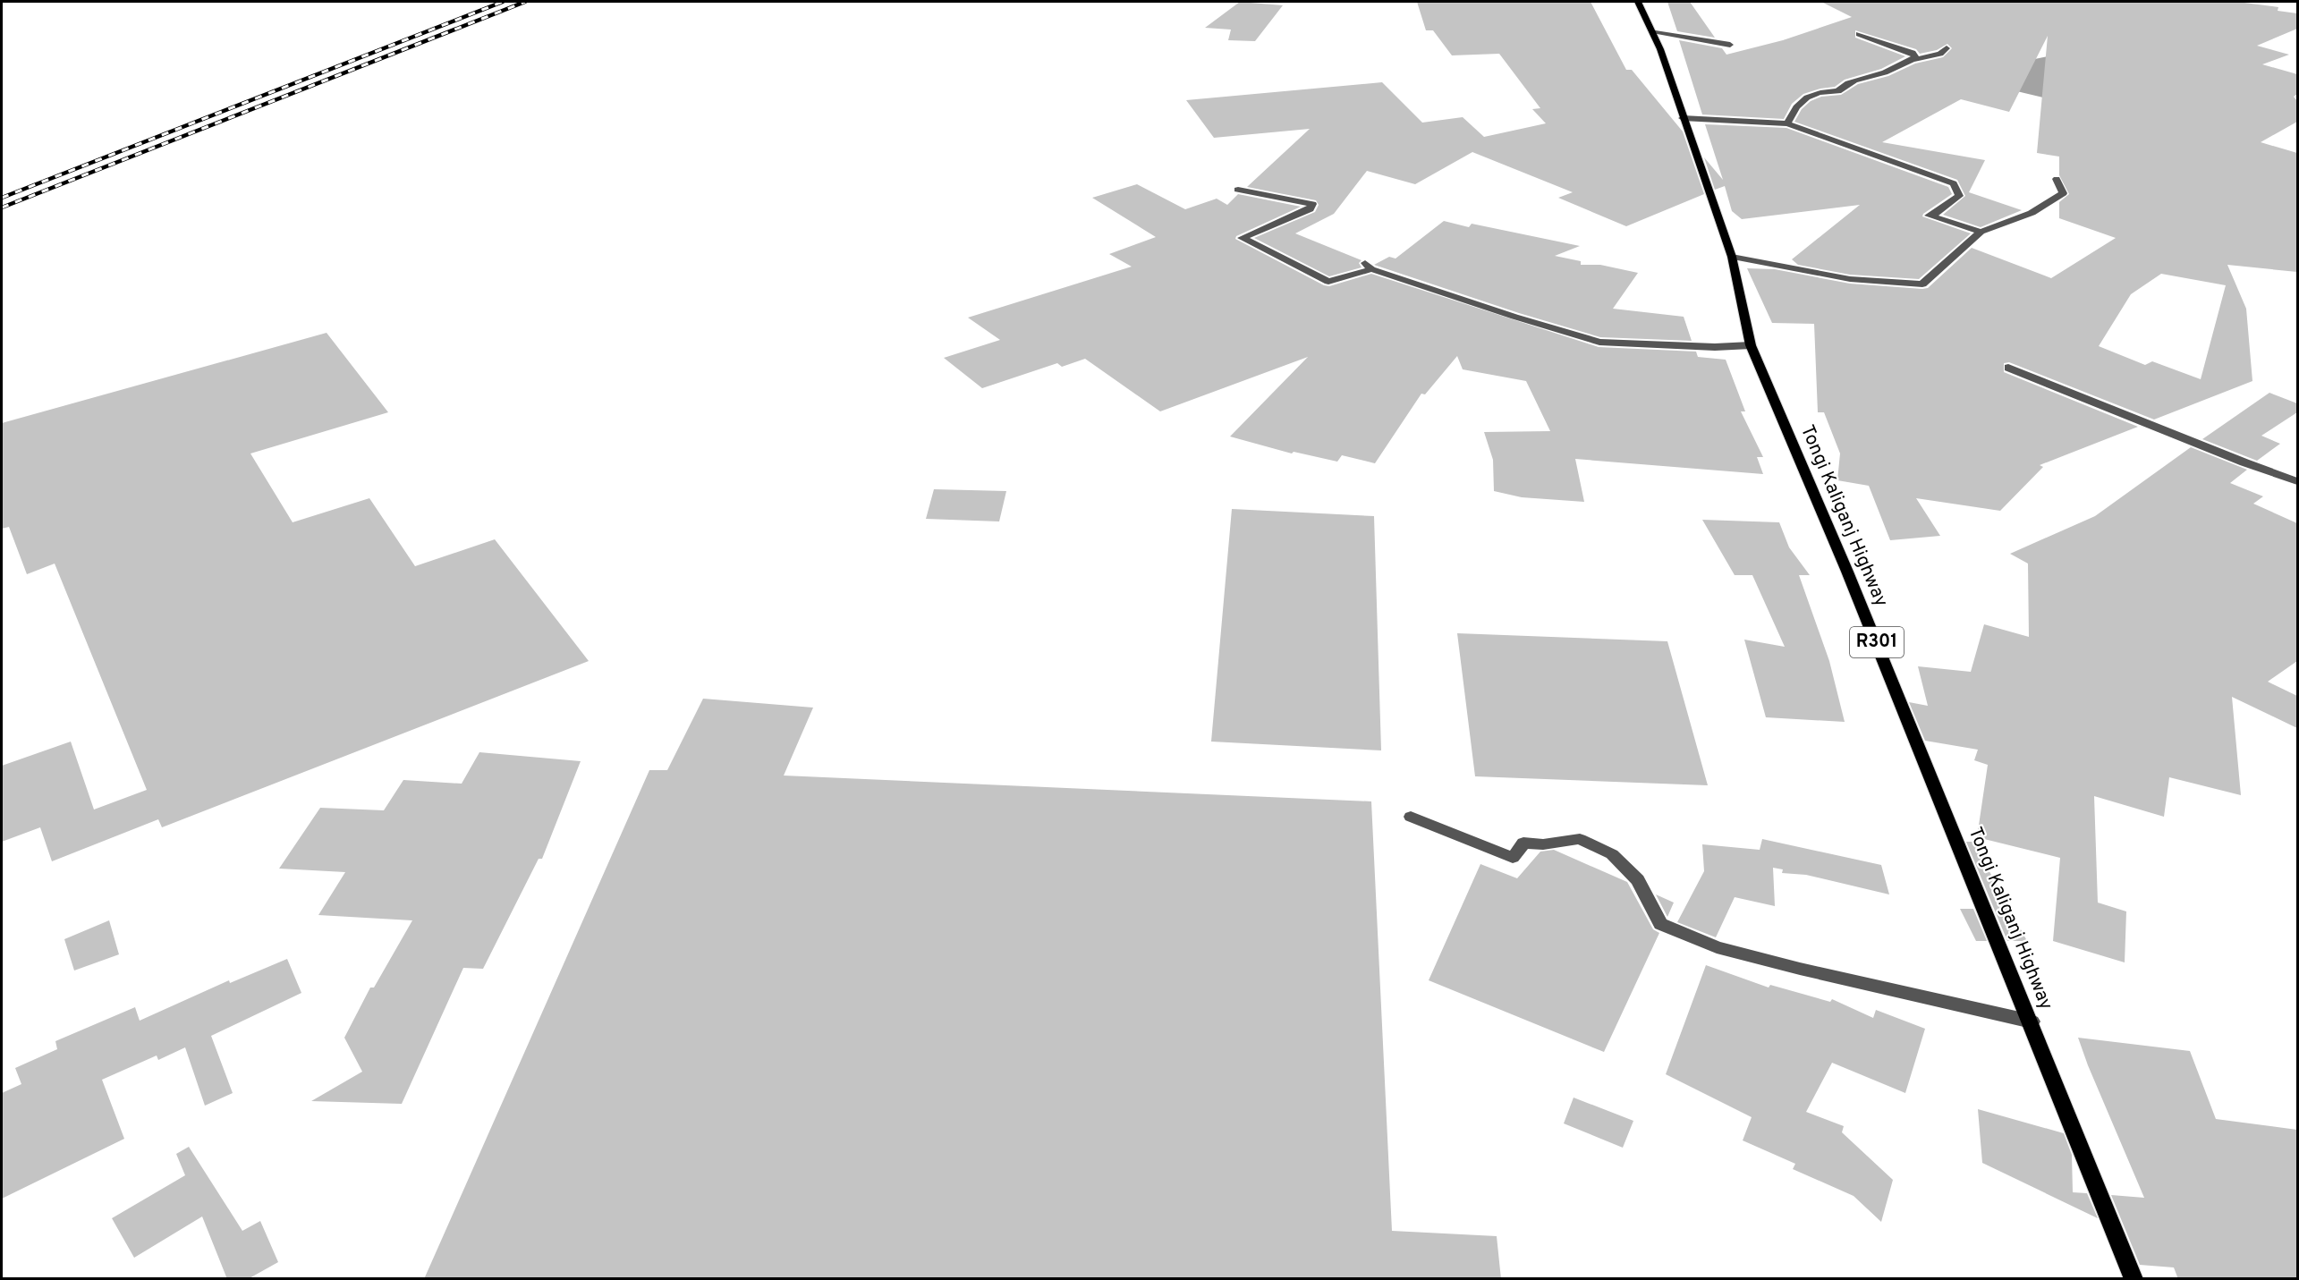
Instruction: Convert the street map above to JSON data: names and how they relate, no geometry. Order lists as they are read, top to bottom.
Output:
{
  "streets": {
    "main road": ["Tongi Kaliganj Highway", "R301"]
  }
}
